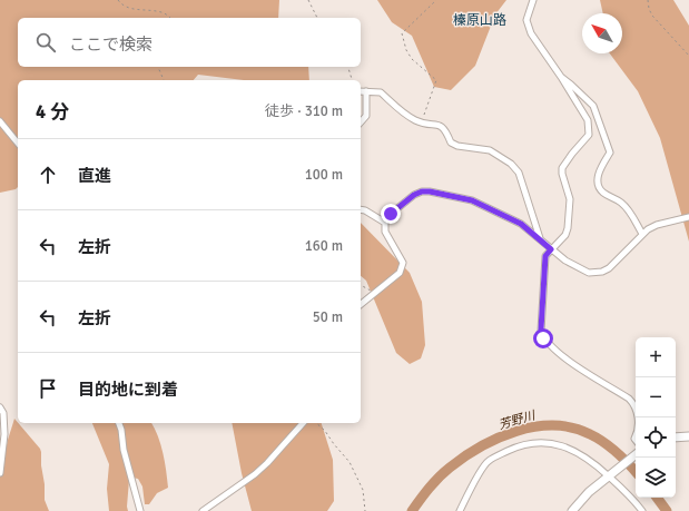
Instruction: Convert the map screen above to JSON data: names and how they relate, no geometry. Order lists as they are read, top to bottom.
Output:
{
  "districts": ["榛原山路"],
  "water": ["芳野川"],
  "north": "top left",
  "page": {
    "search": "ここで検索",
    "heading": ["4 分", "徒歩 · 310 m"],
    "list": [
      ["直進", "100 m"],
      ["左折", "160 m"],
      ["左折", "50 m"],
      "目的地に到着"
    ],
    "map_buttons": ["+", "−"]
  }
}
